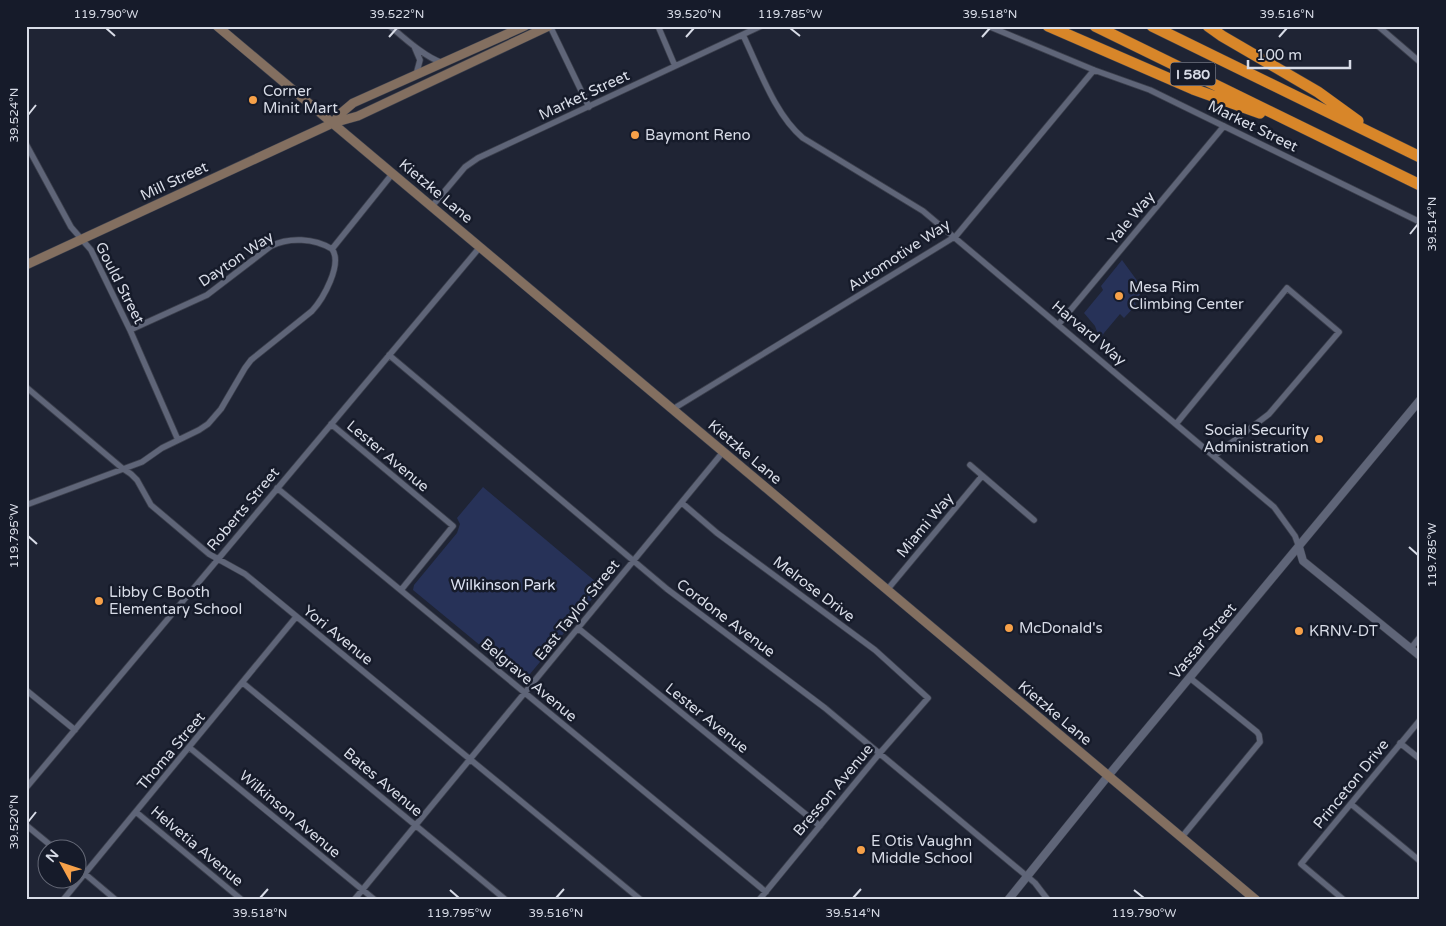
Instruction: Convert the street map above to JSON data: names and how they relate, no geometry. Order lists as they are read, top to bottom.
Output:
{
  "streets": {
    "highway": ["I 580"],
    "main road": ["Mill Street", "Kietzke Lane"],
    "street": [
      "Market Street",
      "Yale Way",
      "Automotive Way",
      "Dayton Way",
      "Gould Street",
      "Harvard Way",
      "Lester Avenue",
      "Roberts Street",
      "Miami Way",
      "Melrose Drive",
      "East Taylor Street",
      "Cordone Avenue",
      "Yori Avenue",
      "Vassar Street",
      "Belgrave Avenue",
      "Thoma Street",
      "Bates Avenue",
      "Princeton Drive",
      "Bresson Avenue",
      "Wilkinson Avenue",
      "Helvetia Avenue"
    ]
  },
  "crossings": [
    ["Market Street", "Kietzke Lane"],
    ["Market Street", "Yale Way"],
    ["Market Street", "Automotive Way"],
    ["Market Street", "Harvard Way"],
    ["Mill Street", "Kietzke Lane"],
    ["Mill Street", "Gould Street"],
    ["Kietzke Lane", "Automotive Way"],
    ["Kietzke Lane", "Roberts Street"],
    ["Kietzke Lane", "Miami Way"],
    ["Kietzke Lane", "East Taylor Street"],
    ["Kietzke Lane", "Vassar Street"],
    ["Yale Way", "Harvard Way"],
    ["Automotive Way", "Harvard Way"],
    ["Dayton Way", "Gould Street"],
    ["Harvard Way", "Vassar Street"],
    ["Lester Avenue", "Roberts Street"],
    ["Lester Avenue", "East Taylor Street"],
    ["Lester Avenue", "Belgrave Avenue"],
    ["Lester Avenue", "Bresson Avenue"],
    ["Roberts Street", "Cordone Avenue"],
    ["Roberts Street", "Yori Avenue"],
    ["Roberts Street", "Belgrave Avenue"],
    ["Melrose Drive", "East Taylor Street"],
    ["Melrose Drive", "Bresson Avenue"],
    ["East Taylor Street", "Cordone Avenue"],
    ["East Taylor Street", "Yori Avenue"],
    ["East Taylor Street", "Belgrave Avenue"],
    ["East Taylor Street", "Bates Avenue"],
    ["East Taylor Street", "Wilkinson Avenue"],
    ["Cordone Avenue", "Vassar Street"],
    ["Cordone Avenue", "Bresson Avenue"],
    ["Yori Avenue", "Thoma Street"],
    ["Belgrave Avenue", "Bresson Avenue"],
    ["Thoma Street", "Bates Avenue"],
    ["Thoma Street", "Wilkinson Avenue"],
    ["Thoma Street", "Helvetia Avenue"]
  ],
  "parks": ["Wilkinson Park"],
  "places": [
    "Corner Minit Mart",
    "Baymont Reno",
    "Mesa Rim Climbing Center",
    "Social Security Administration",
    "Libby C Booth Elementary School",
    "McDonald's",
    "KRNV-DT",
    "E Otis Vaughn Middle School"
  ],
  "scale_bar": "100 m",
  "north": "top left",
  "coordinates": [
    "119.790°W",
    "39.522°N",
    "39.520°N",
    "119.785°W",
    "39.518°N",
    "39.516°N",
    "39.524°N",
    "39.514°N",
    "119.795°W"
  ]
}
